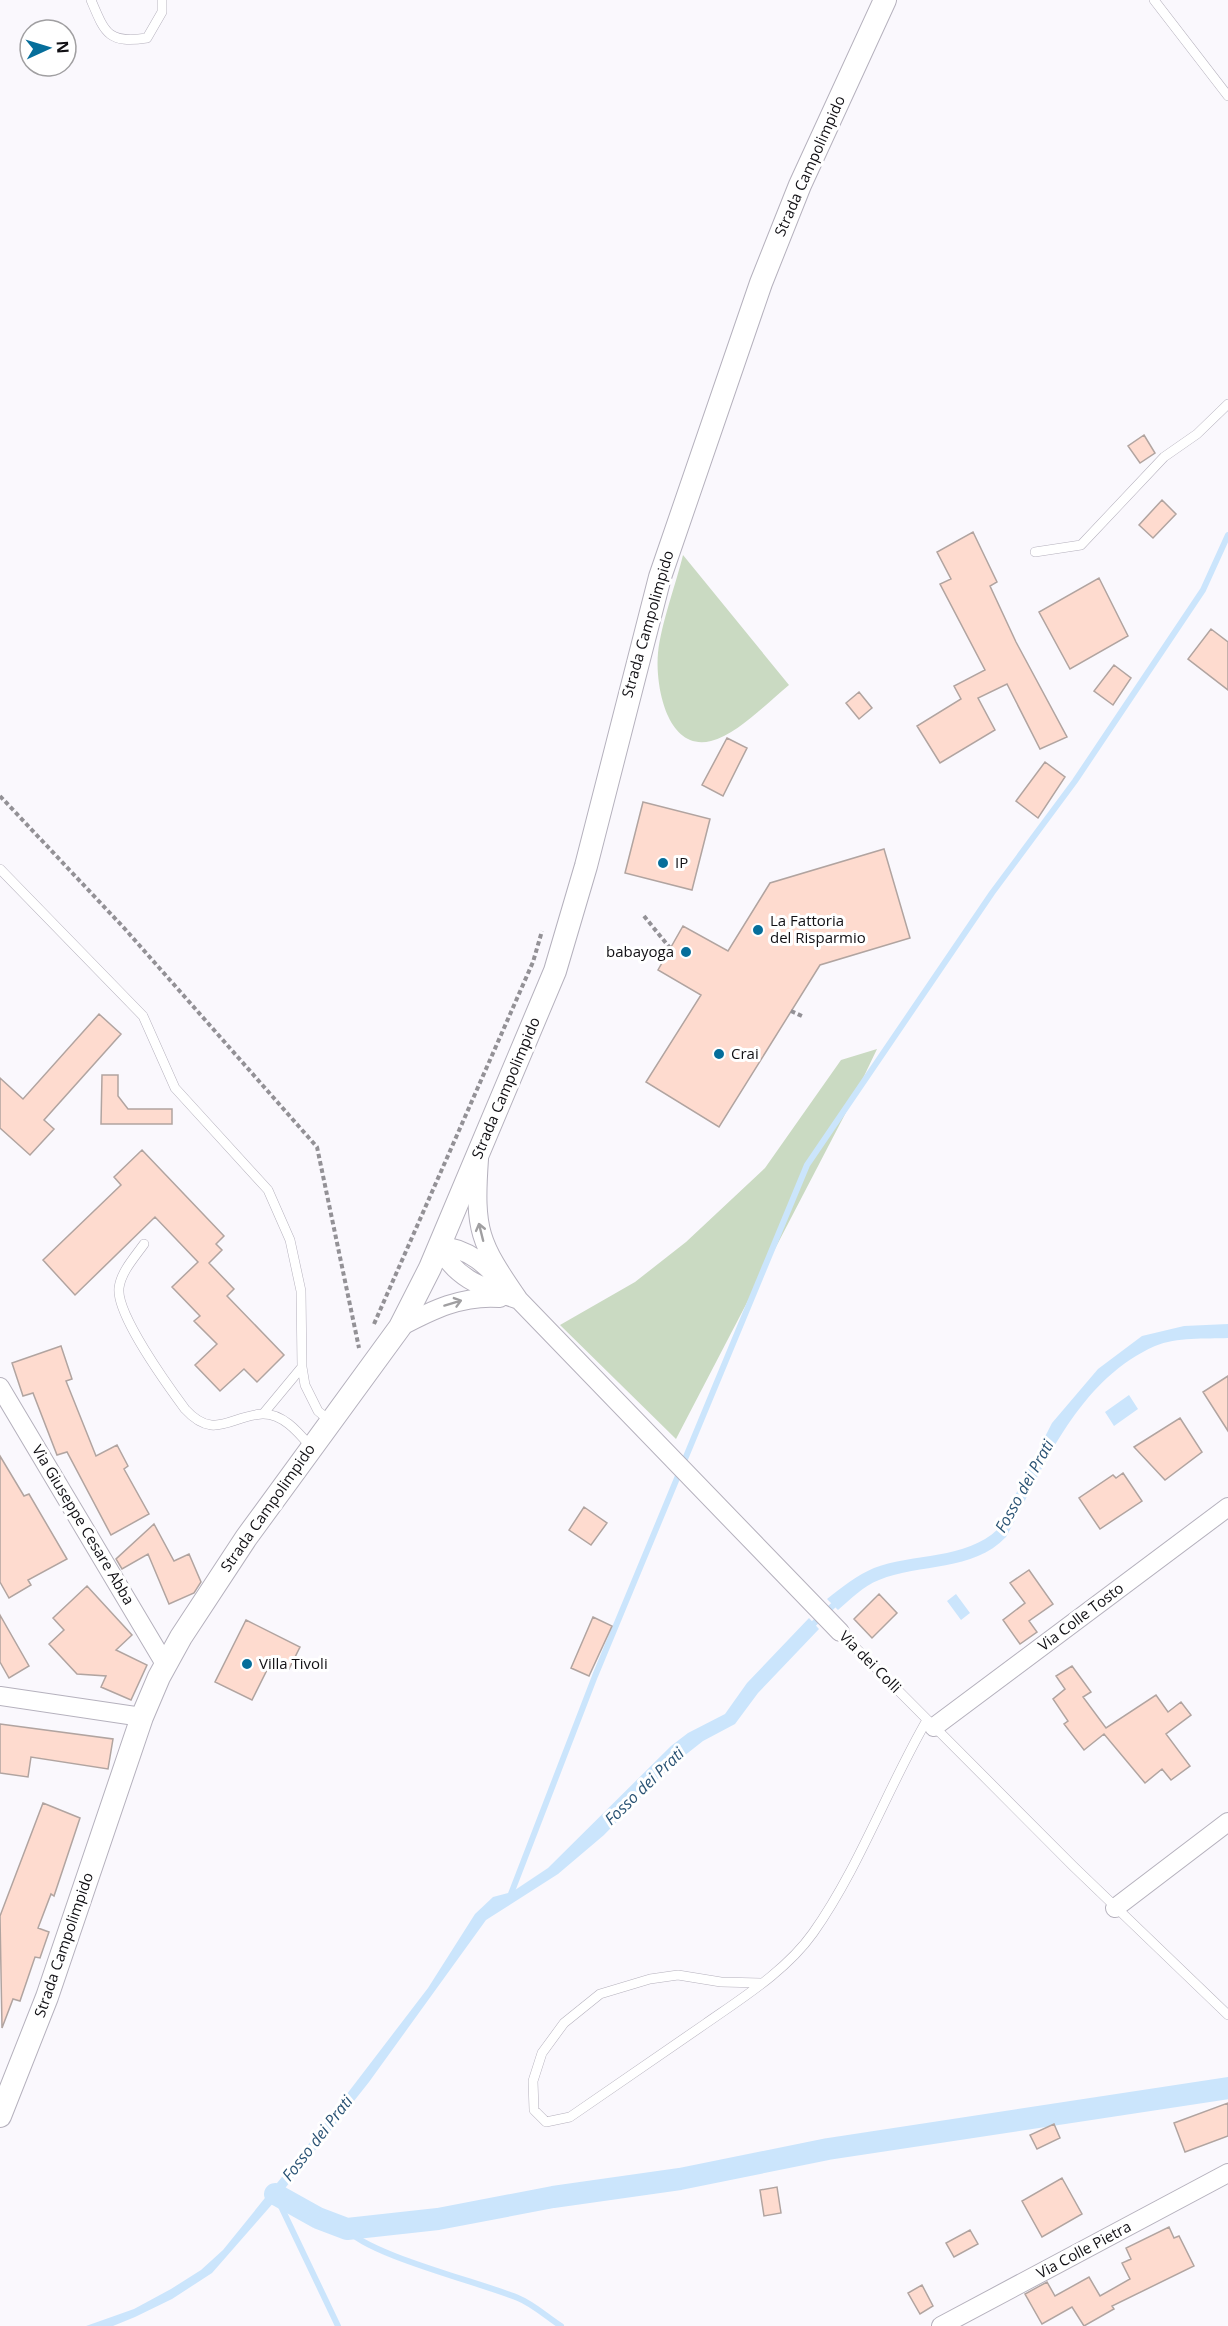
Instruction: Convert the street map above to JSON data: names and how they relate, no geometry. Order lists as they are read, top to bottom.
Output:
{
  "streets": {
    "street": [
      "Strada Campolimpido",
      "Via Giuseppe Cesare Abba",
      "Via Colle Tosto",
      "Via dei Colli",
      "Via Colle Pietra"
    ]
  },
  "crossings": [
    ["Strada Campolimpido", "Via Giuseppe Cesare Abba"],
    ["Strada Campolimpido", "Via dei Colli"],
    ["Via Colle Tosto", "Via dei Colli"]
  ],
  "water": ["Fosso dei Prati"],
  "places": [
    "IP",
    "La Fattoria del Risparmio",
    "babayoga",
    "Crai",
    "Villa Tivoli"
  ],
  "north": "right"
}
